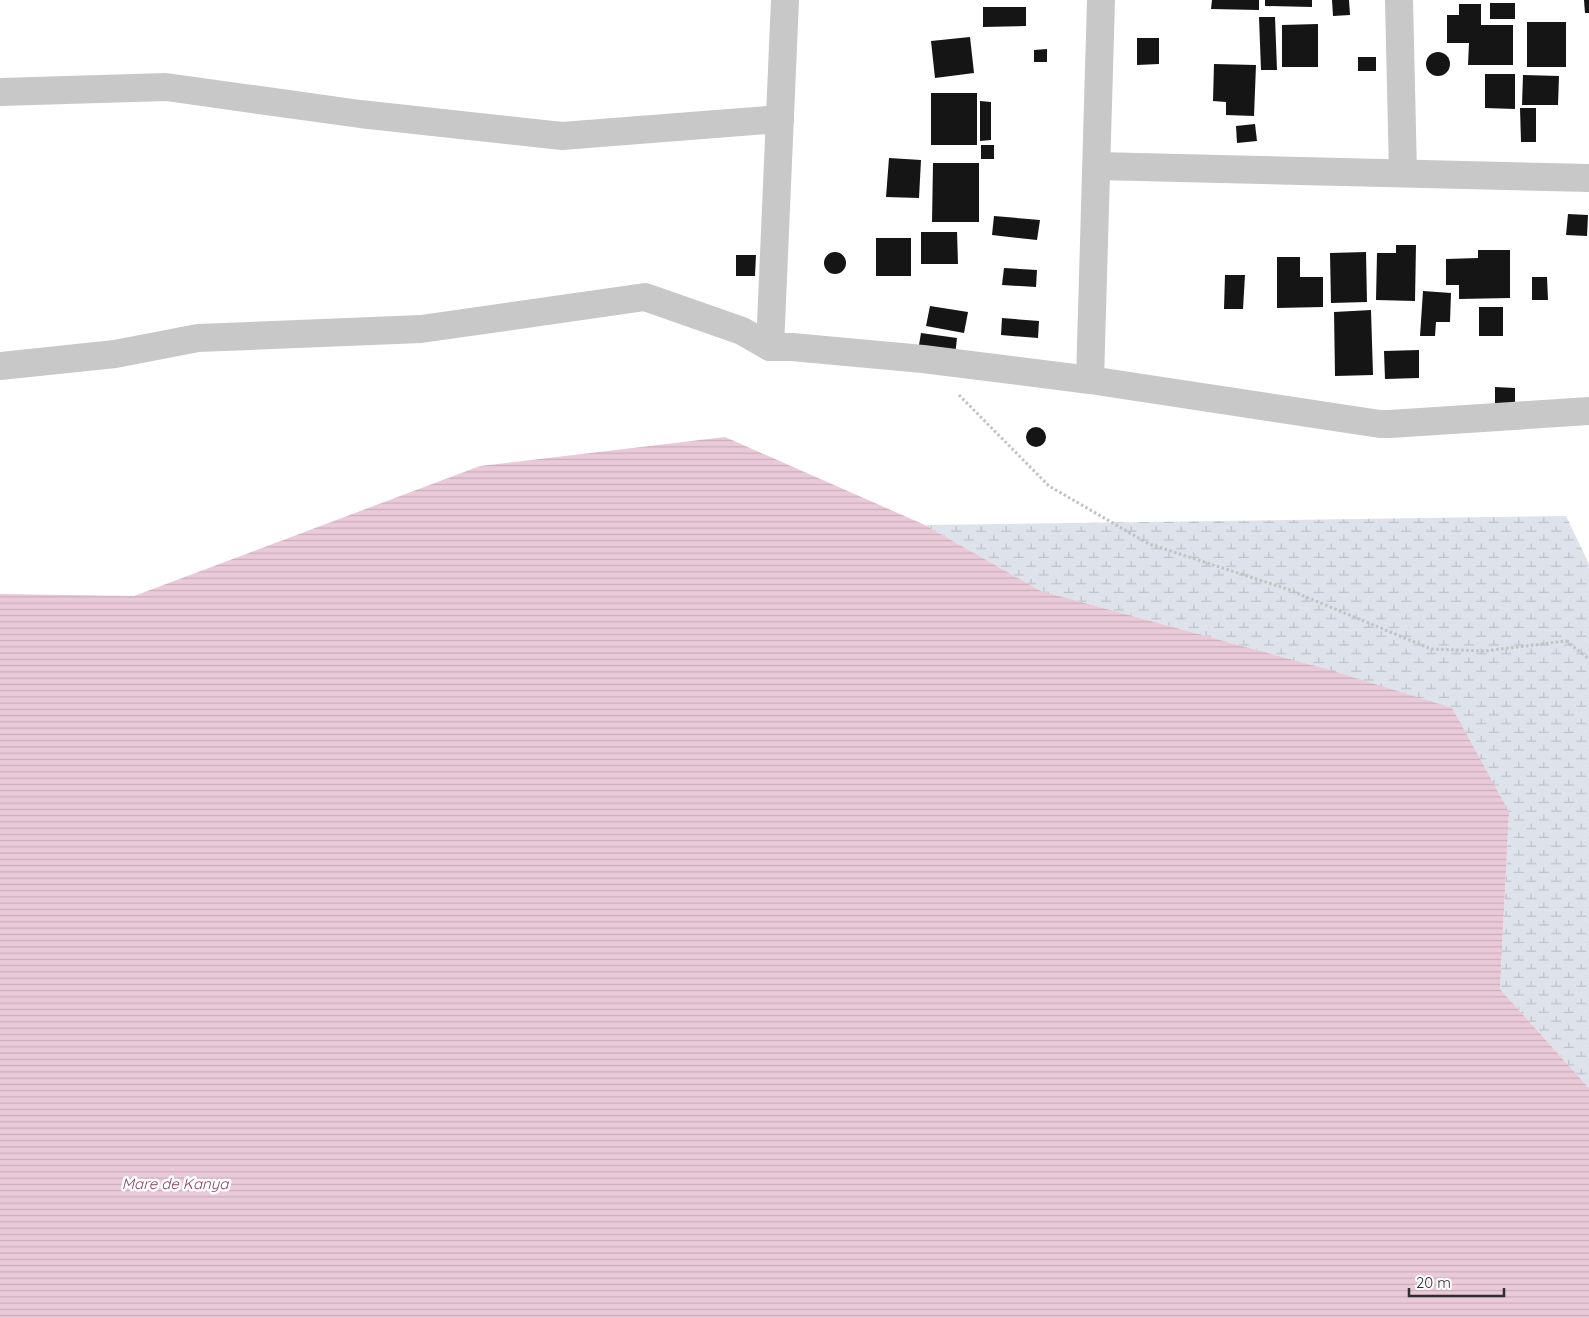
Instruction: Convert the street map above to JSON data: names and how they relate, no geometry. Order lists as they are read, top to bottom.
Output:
{
  "water": ["Mare de Kanya"],
  "scale_bar": "20 m"
}
